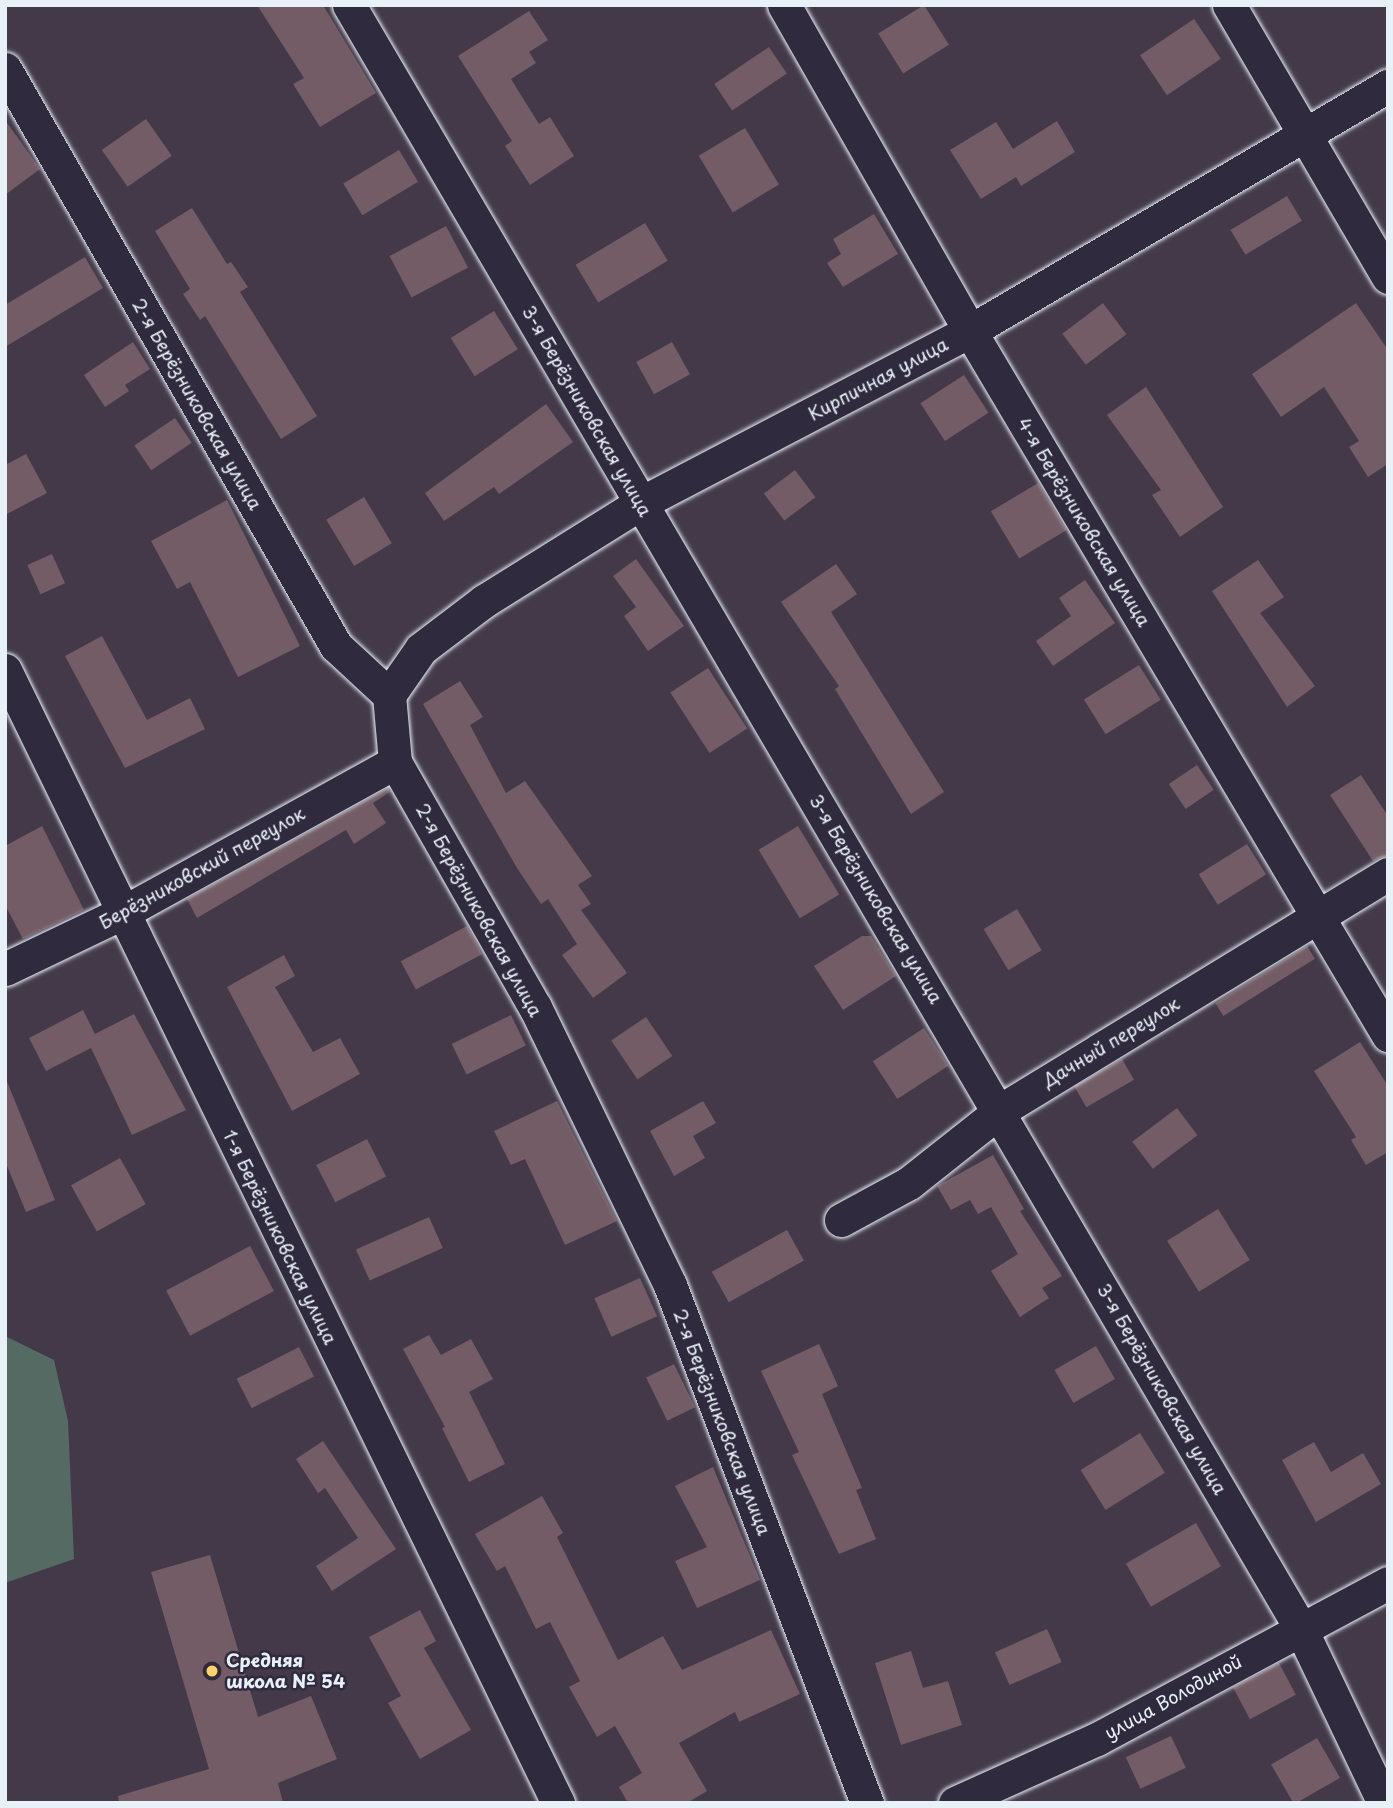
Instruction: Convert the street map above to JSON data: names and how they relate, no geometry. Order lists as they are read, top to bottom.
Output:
{
  "streets": {
    "street": [
      "Кирпичная улица",
      "2-я Берёзниковская улица",
      "3-я Берёзниковская улица",
      "4-я Берёзниковская улица",
      "Берёзниковский переулок",
      "Дачный переулок",
      "1-я Берёзниковская улица",
      "улица Володиной"
    ]
  },
  "crossings": [
    ["Кирпичная улица", "2-я Берёзниковская улица"],
    ["Кирпичная улица", "3-я Берёзниковская улица"],
    ["Кирпичная улица", "4-я Берёзниковская улица"],
    ["2-я Берёзниковская улица", "Берёзниковский переулок"],
    ["3-я Берёзниковская улица", "Дачный переулок"],
    ["3-я Берёзниковская улица", "улица Володиной"],
    ["4-я Берёзниковская улица", "Дачный переулок"],
    ["Берёзниковский переулок", "1-я Берёзниковская улица"]
  ],
  "places": ["Средняя школа № 54"]
}
